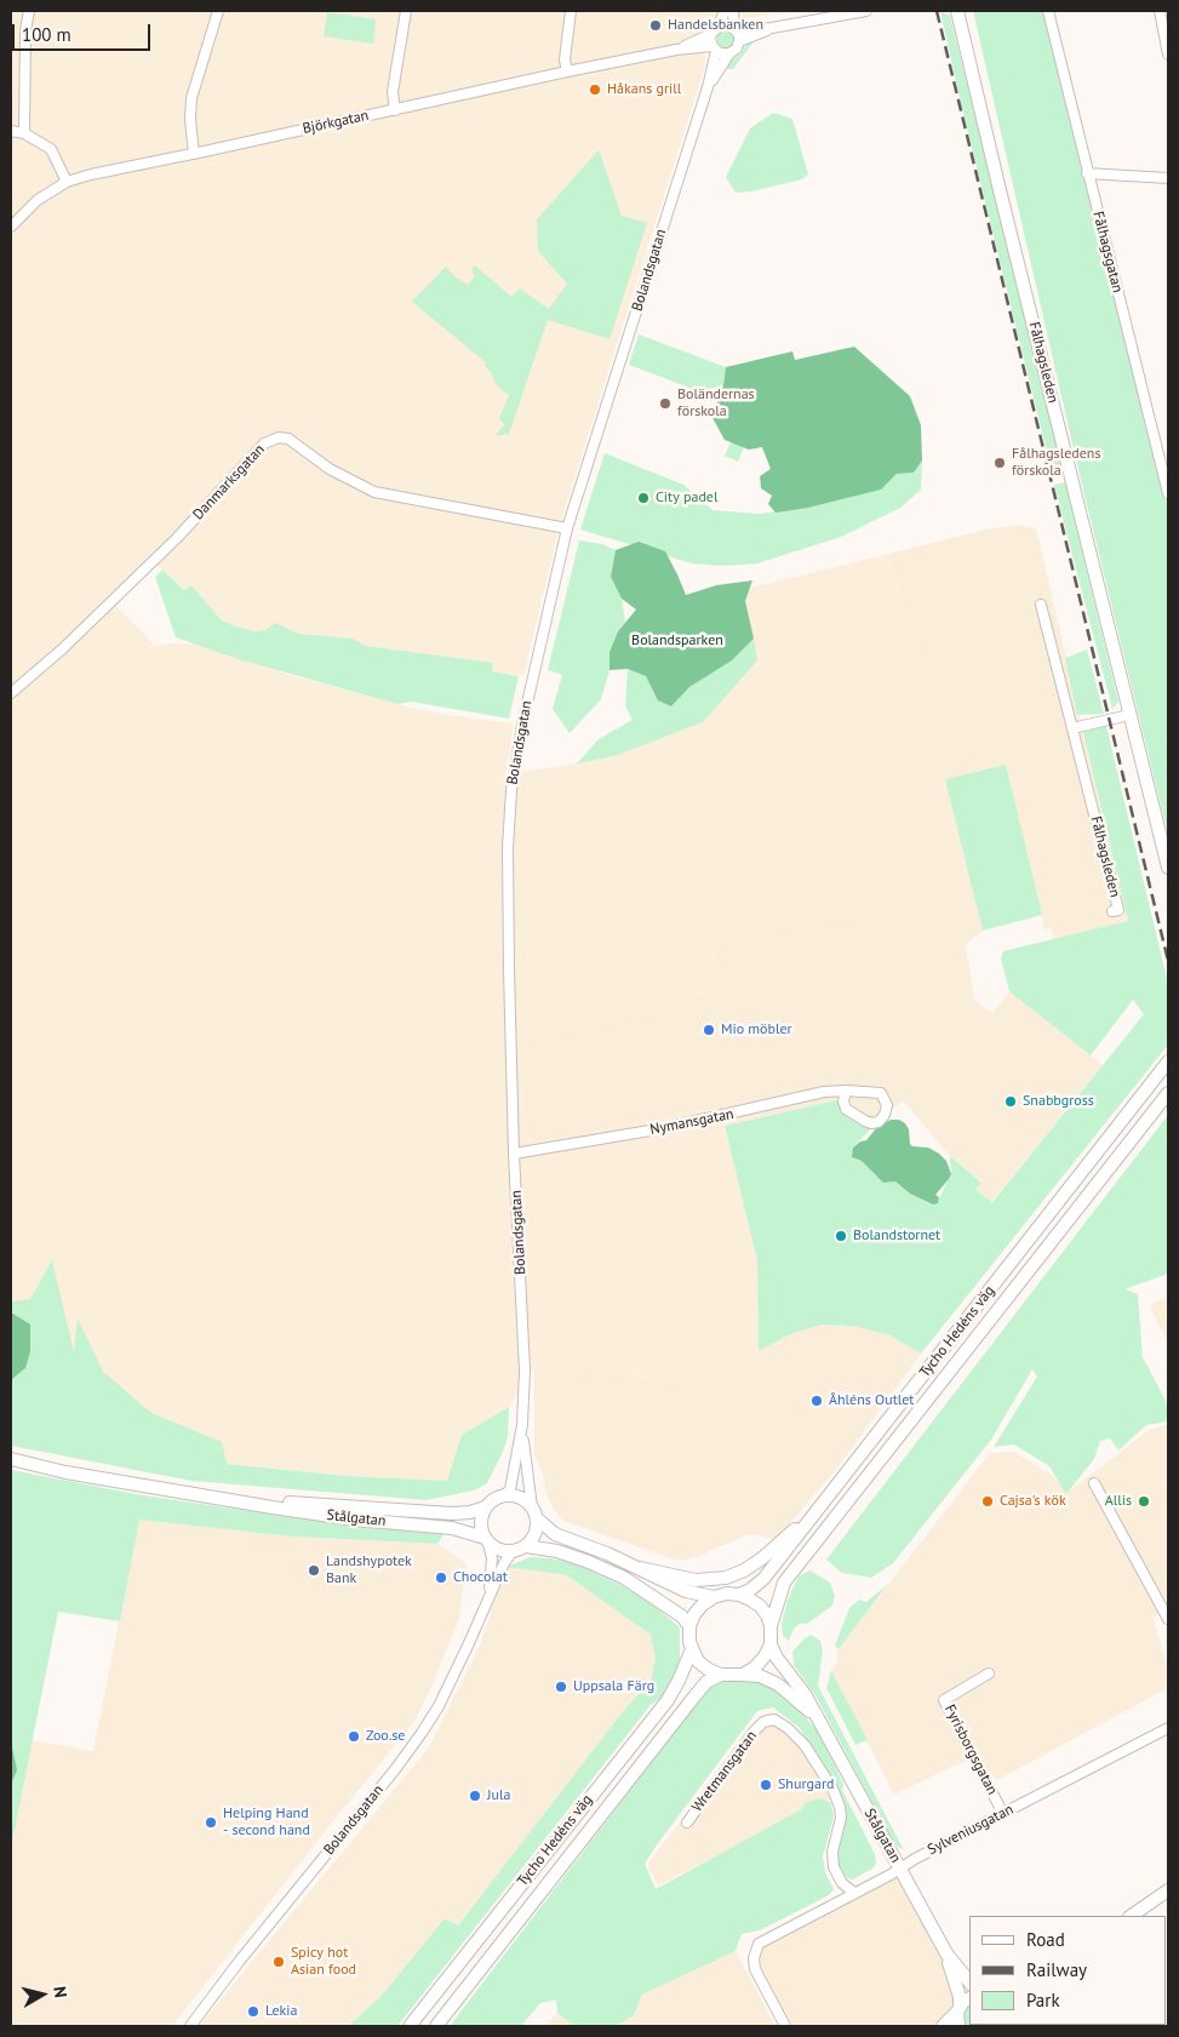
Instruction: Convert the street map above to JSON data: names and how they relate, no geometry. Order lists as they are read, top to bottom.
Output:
{
  "streets": {
    "main road": ["Fålhagsleden", "Tycho Hedéns väg", "Stålgatan"],
    "street": [
      "Björkgatan",
      "Fålhagsgatan",
      "Bolandsgatan",
      "Danmarksgatan",
      "Nymansgatan",
      "Fyrisborgsgatan",
      "Wretmansgatan",
      "Sylveniusgatan"
    ]
  },
  "crossings": [
    ["Björkgatan", "Bolandsgatan"],
    ["Bolandsgatan", "Danmarksgatan"],
    ["Bolandsgatan", "Nymansgatan"],
    ["Bolandsgatan", "Stålgatan"],
    ["Tycho Hedéns väg", "Stålgatan"],
    ["Stålgatan", "Sylveniusgatan"],
    ["Fyrisborgsgatan", "Sylveniusgatan"],
    ["Wretmansgatan", "Sylveniusgatan"]
  ],
  "parks": ["Bolandsparken"],
  "places": [
    "Handelsbanken",
    "Håkans grill",
    "Boländernas förskola",
    "Fålhagsledens förskola",
    "City padel",
    "Mio möbler",
    "Snabbgross",
    "Bolandstornet",
    "Åhléns Outlet",
    "Cajsa's kök",
    "Allis",
    "Landshypotek Bank",
    "Chocolat",
    "Uppsala Färg",
    "Zoo.se",
    "Shurgard",
    "Jula",
    "Helping Hand - second hand",
    "Spicy hot Asian food",
    "Lekia"
  ],
  "legend": ["Road", "Railway", "Park"],
  "scale_bar": "100 m",
  "north": "right"
}
